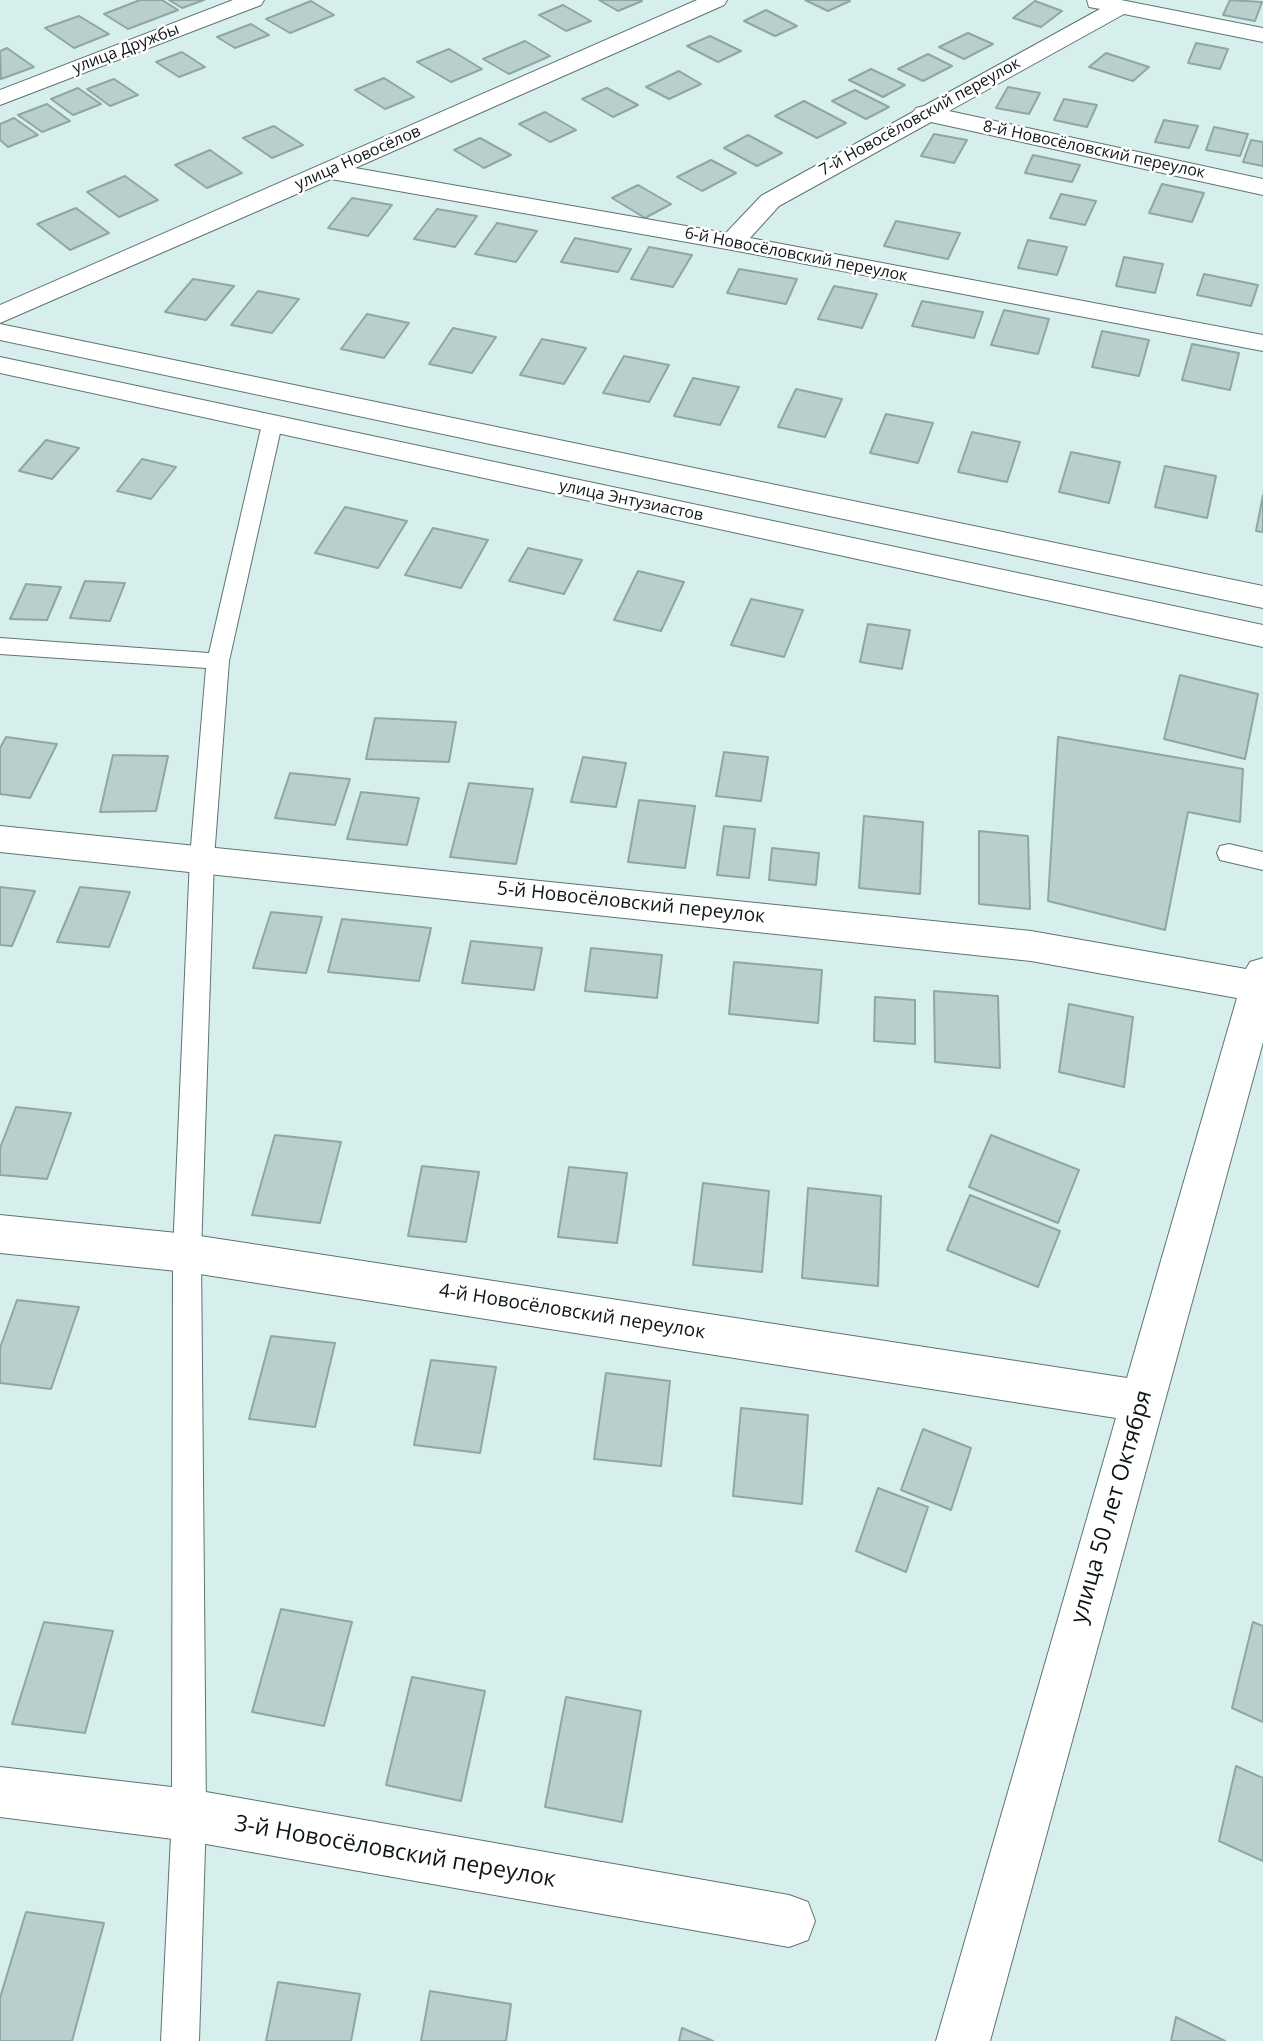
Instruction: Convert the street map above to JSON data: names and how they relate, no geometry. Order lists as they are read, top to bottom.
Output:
{
  "streets": {
    "street": [
      "улица Дружбы",
      "7-й Новосёловский переулок",
      "8-й Новосёловский переулок",
      "улица Новосёлов",
      "6-й Новосёловский переулок",
      "улица Энтузиастов",
      "5-й Новосёловский переулок",
      "4-й Новосёловский переулок",
      "улица 50 лет Октября",
      "3-й Новосёловский переулок"
    ]
  },
  "crossings": [
    ["7-й Новосёловский переулок", "8-й Новосёловский переулок"],
    ["7-й Новосёловский переулок", "6-й Новосёловский переулок"],
    ["улица Новосёлов", "6-й Новосёловский переулок"],
    ["5-й Новосёловский переулок", "улица 50 лет Октября"],
    ["4-й Новосёловский переулок", "улица 50 лет Октября"]
  ]
}
